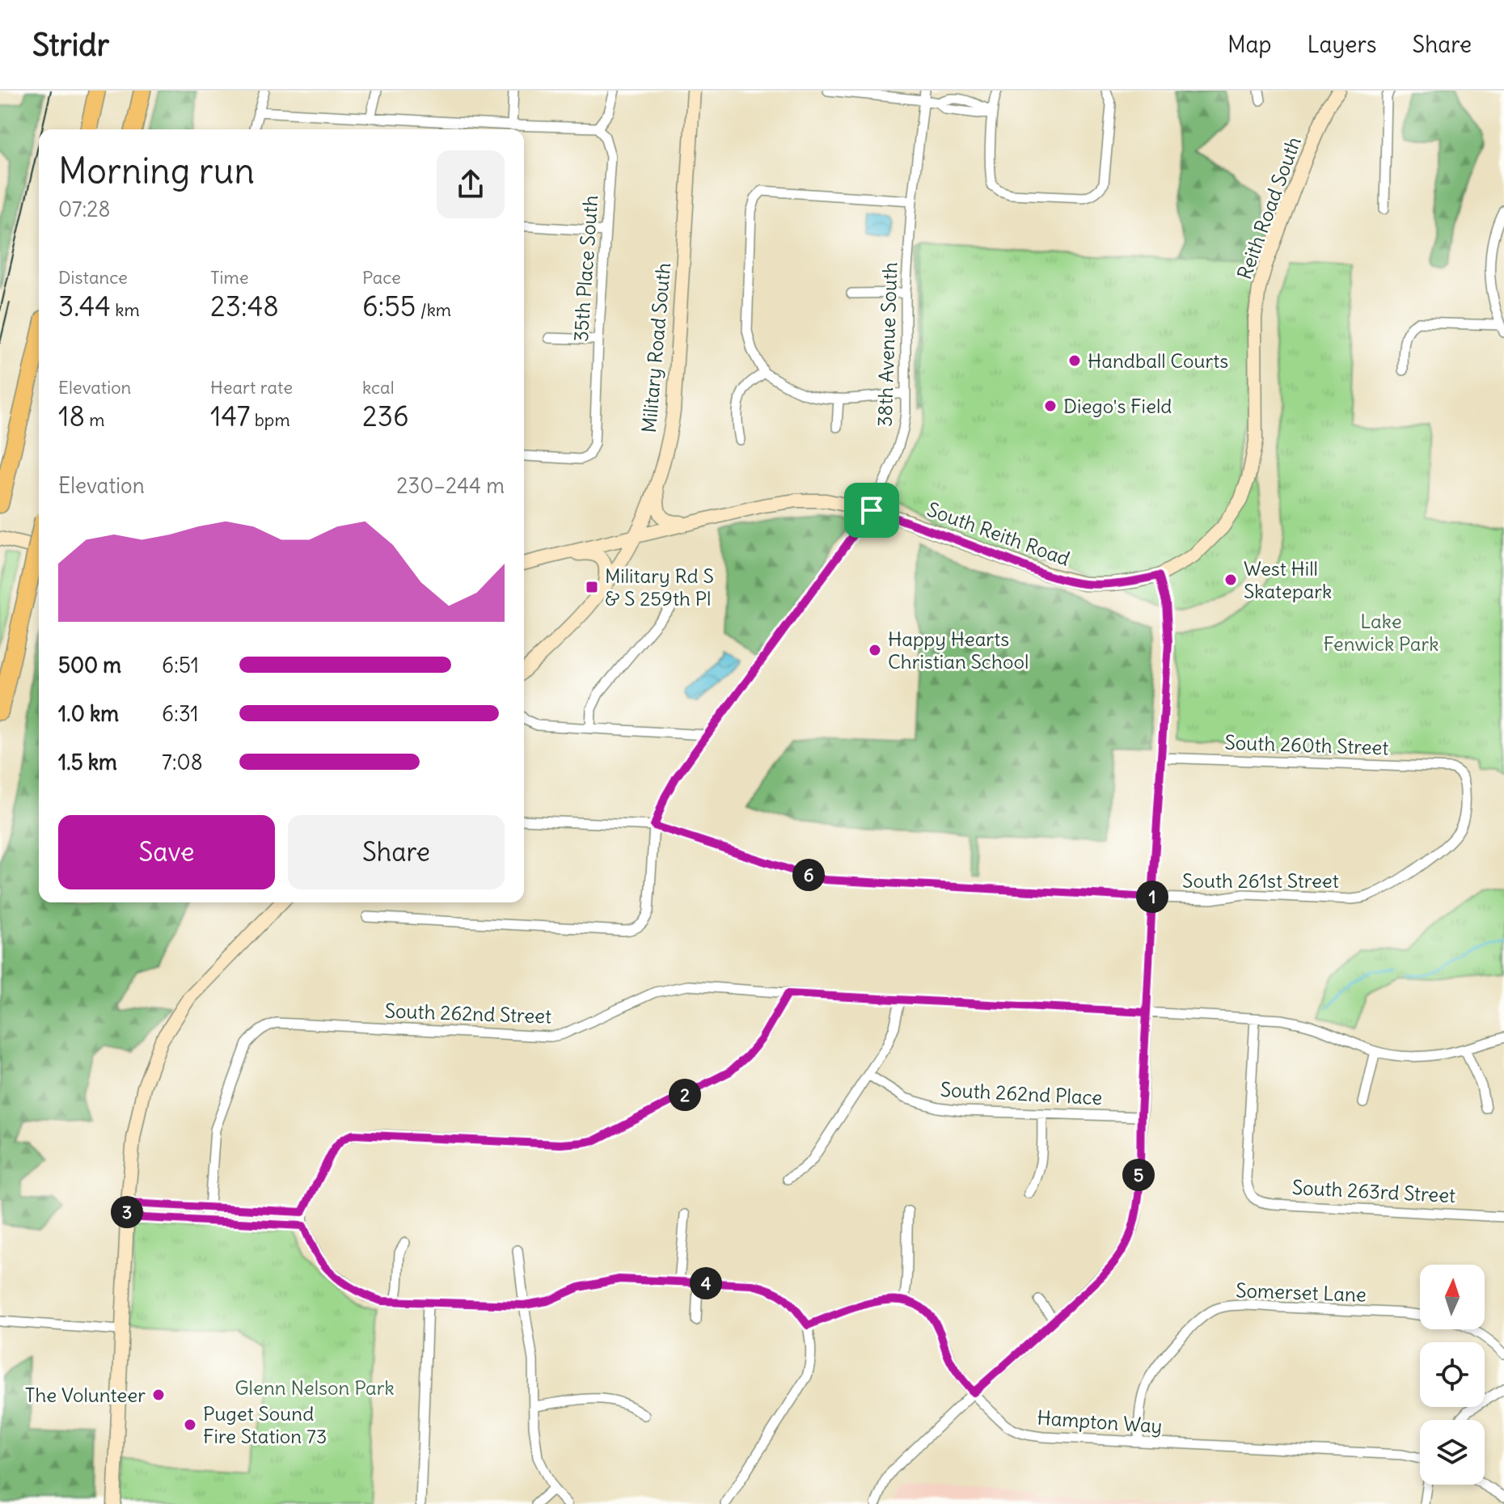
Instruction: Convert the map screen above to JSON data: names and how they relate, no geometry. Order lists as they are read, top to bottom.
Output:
{
  "streets": {
    "main road": ["Reith Road South", "Military Road South", "South Reith Road"],
    "street": [
      "35th Place South",
      "38th Avenue South",
      "South 260th Street",
      "South 261st Street",
      "South 262nd Street",
      "South 262nd Place",
      "South 263rd Street",
      "Somerset Lane",
      "Hampton Way"
    ]
  },
  "crossings": [
    ["Reith Road South", "South Reith Road"],
    ["38th Avenue South", "South Reith Road"],
    ["38th Avenue South", "South 261st Street"],
    ["Military Road South", "South Reith Road"],
    ["South 260th Street", "South 261st Street"],
    ["South 262nd Street", "South 263rd Street"],
    ["Somerset Lane", "Hampton Way"]
  ],
  "parks": ["Lake Fenwick Park", "Glenn Nelson Park"],
  "places": {
    "other": [
      "Handball Courts",
      "Diego's Field",
      "West Hill Skatepark",
      "Happy Hearts Christian School",
      "The Volunteer",
      "Puget Sound Fire Station 73"
    ],
    "transit": ["Military Rd S & S 259th Pl"]
  },
  "north": "top",
  "page": {
    "header": "Stridr",
    "nav": ["Map", "Layers", "Share"],
    "heading": ["Morning run", "07:28"],
    "stats": [
      ["Distance", "3.44 km"],
      ["Time", "23:48"],
      ["Pace", "6:55 /km"],
      ["Elevation", "18 m"],
      ["Heart rate", "147 bpm"],
      ["kcal", "236"]
    ],
    "chart": ["Elevation", "230–244 m"],
    "list": [
      {
        "name": "500 m",
        "note": "6:51"
      },
      {
        "name": "1.0 km",
        "note": "6:31"
      },
      {
        "name": "1.5 km",
        "note": "7:08"
      }
    ],
    "buttons": ["Save", "Share"],
    "pins": [
      "6",
      "1",
      "2",
      "5",
      "3",
      "4"
    ]
  }
}
